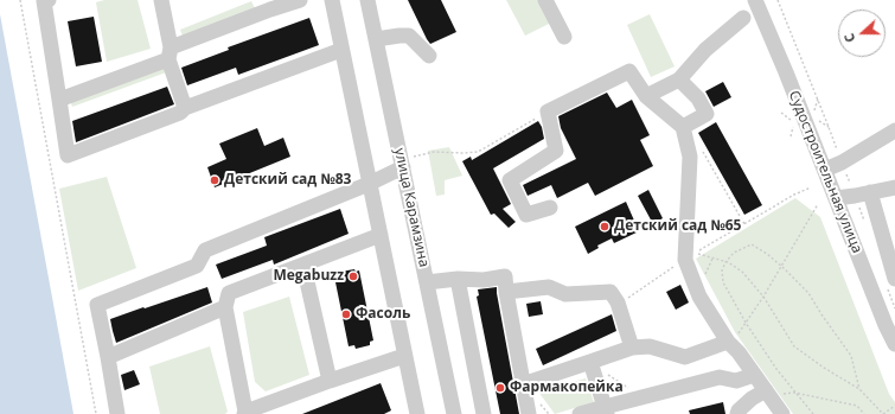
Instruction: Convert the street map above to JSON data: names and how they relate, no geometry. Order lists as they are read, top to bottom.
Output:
{
  "streets": {
    "street": ["Судостроительная улица", "улица Карамзина"]
  },
  "places": [
    "Детский сад №83",
    "Детский сад №65",
    "Megabuzz",
    "Фасоль",
    "Фармакопейка"
  ],
  "north": "left"
}
